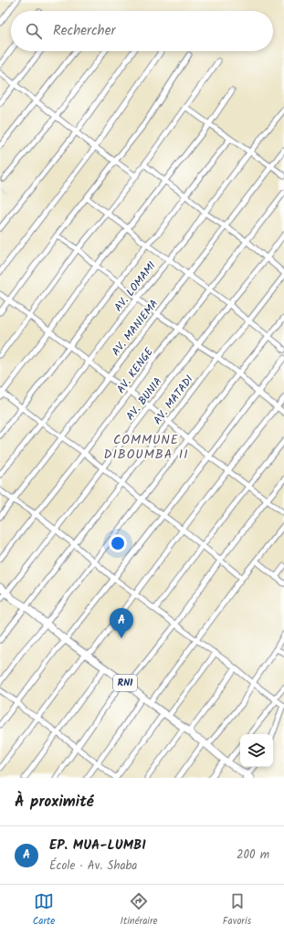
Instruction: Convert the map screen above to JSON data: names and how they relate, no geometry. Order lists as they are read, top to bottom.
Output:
{
  "streets": {
    "highway": ["RN1"],
    "street": [
      "AV. LOMAMI",
      "AV. MANIEMA",
      "AV. KENGE",
      "AV. BUNIA",
      "AV. MATADI"
    ]
  },
  "crossings": [
    ["AV. BUNIA", "RN1"],
    ["AV. MATADI", "RN1"]
  ],
  "districts": ["COMMUNE DIBOUMBA II"],
  "page": {
    "search": "Rechercher",
    "pins": "A",
    "heading": "À proximité",
    "list": [
      {
        "mark": "A",
        "name": "EP. MUA-LUMBI",
        "note": "École · Av. Shaba",
        "value": "200 m"
      }
    ],
    "nav": ["Carte", "Itinéraire", "Favoris"]
  }
}
